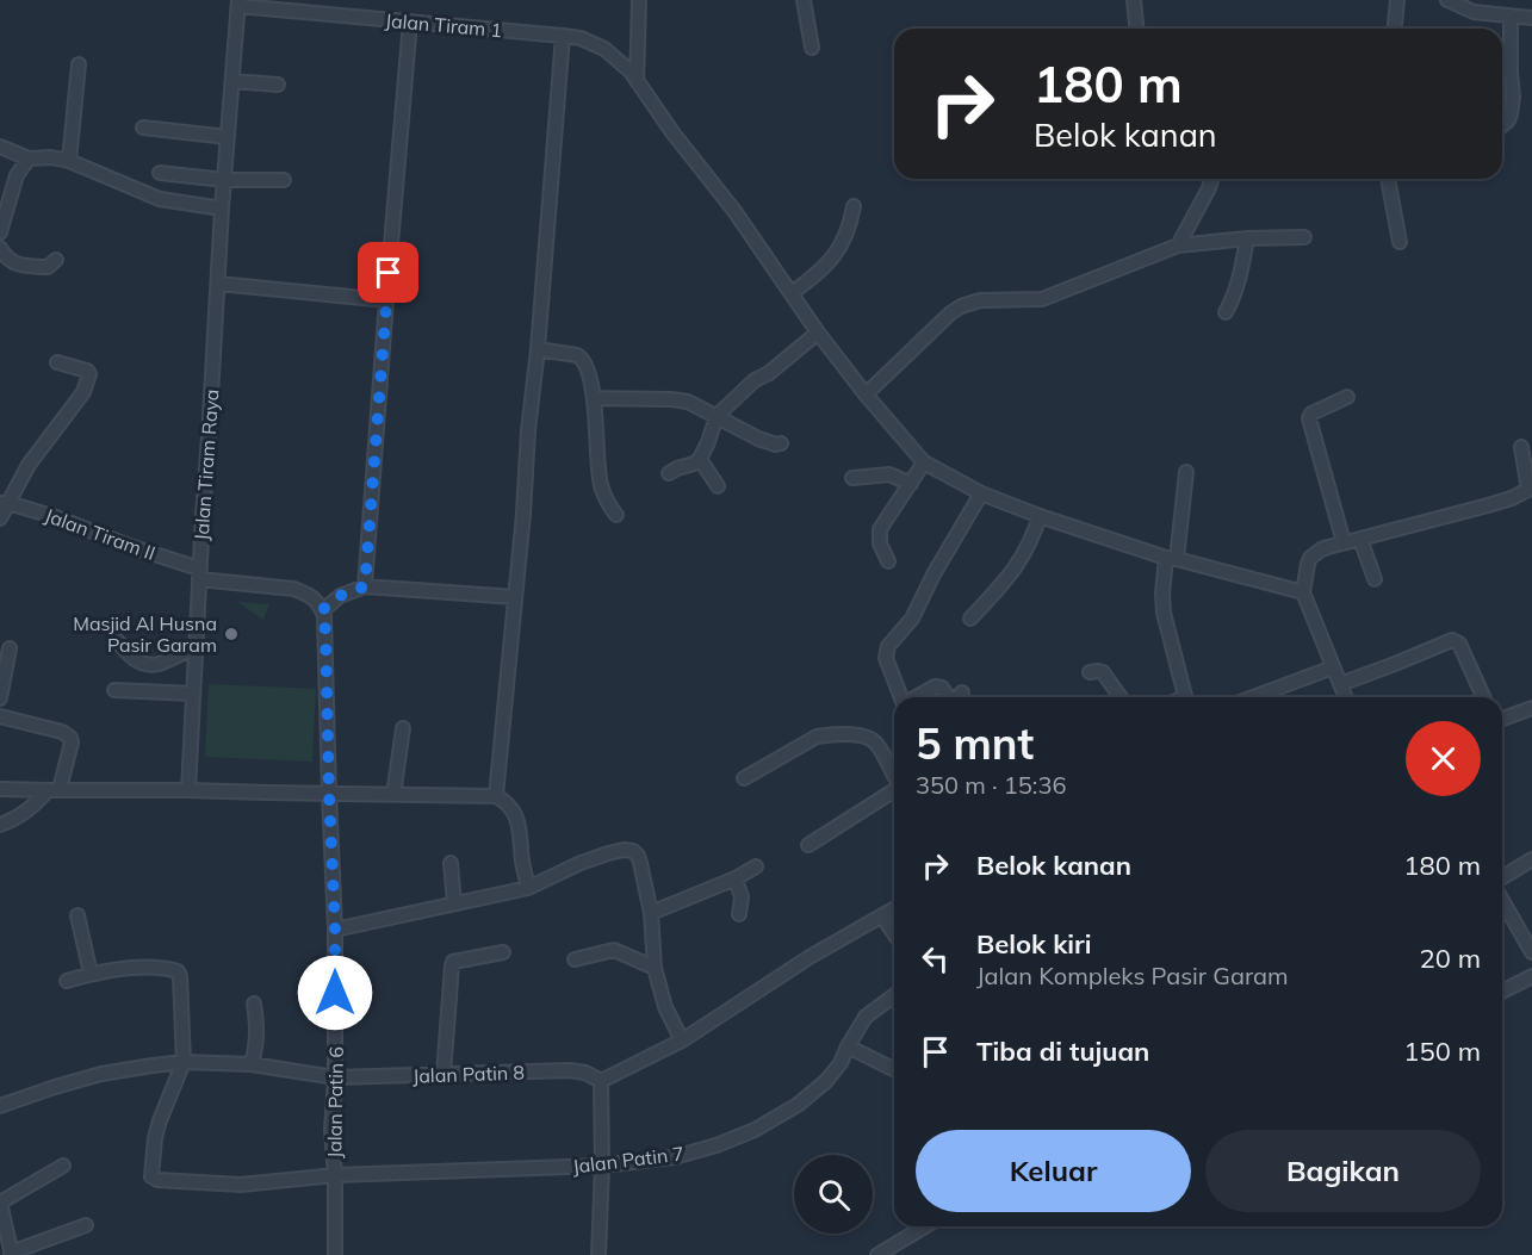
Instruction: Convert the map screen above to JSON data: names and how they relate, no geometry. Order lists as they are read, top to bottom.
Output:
{
  "streets": {
    "street": [
      "Jalan Tiram 1",
      "Jalan Tiram Raya",
      "Jalan Tiram II",
      "Jalan Patin 8",
      "Jalan Patin 6",
      "Jalan Patin 7"
    ]
  },
  "crossings": [
    ["Jalan Tiram 1", "Jalan Tiram Raya"],
    ["Jalan Tiram Raya", "Jalan Tiram II"],
    ["Jalan Patin 8", "Jalan Patin 6"],
    ["Jalan Patin 8", "Jalan Patin 7"],
    ["Jalan Patin 6", "Jalan Patin 7"]
  ],
  "places": ["Masjid Al Husna Pasir Garam"],
  "page": {
    "turn": ["180 m", "Belok kanan"],
    "heading": ["5 mnt", "350 m · 15:36"],
    "list": [
      {
        "name": "Belok kanan",
        "value": "180 m"
      },
      {
        "name": "Belok kiri",
        "note": "Jalan Kompleks Pasir Garam",
        "value": "20 m"
      },
      {
        "name": "Tiba di tujuan",
        "value": "150 m"
      }
    ],
    "buttons": ["Keluar", "Bagikan"]
  }
}
